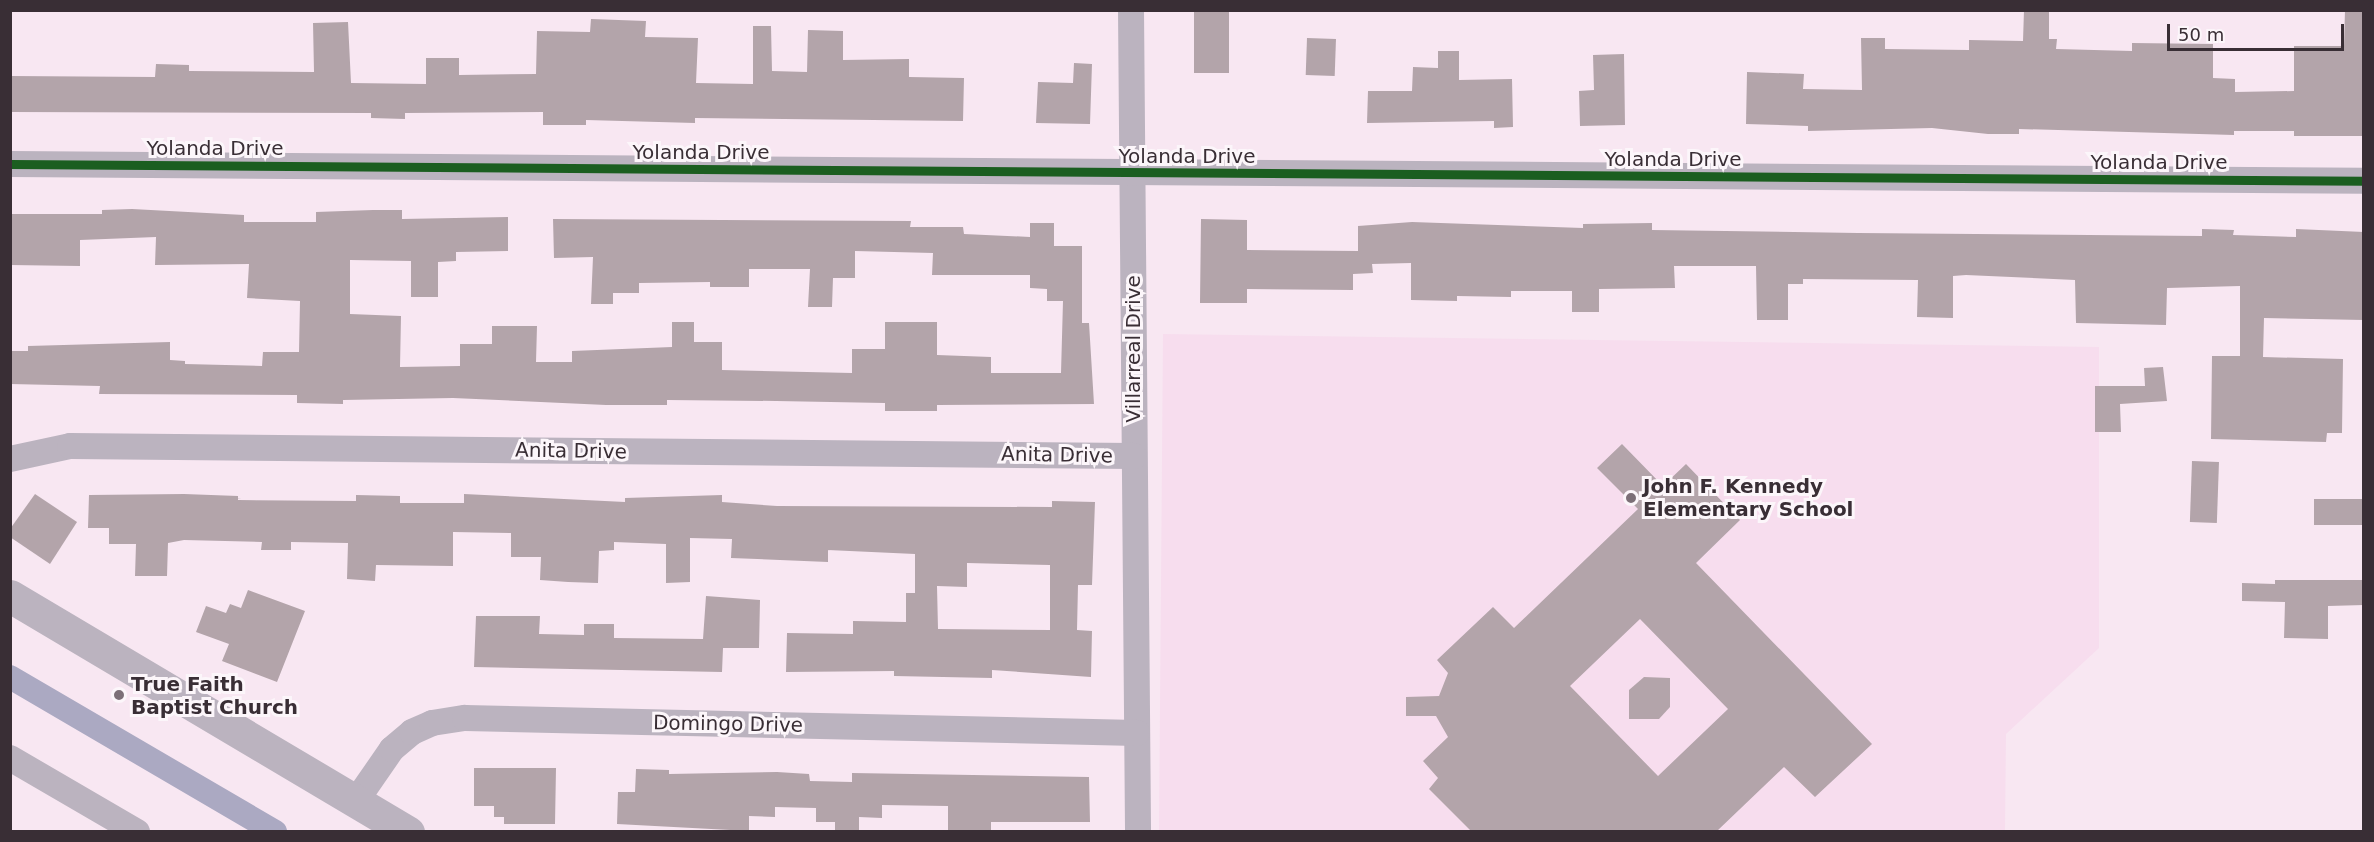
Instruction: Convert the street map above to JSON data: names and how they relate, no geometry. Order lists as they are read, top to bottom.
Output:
{
  "streets": {
    "street": [
      "Yolanda Drive",
      "Villarreal Drive",
      "Anita Drive",
      "Domingo Drive"
    ]
  },
  "crossings": [
    ["Yolanda Drive", "Villarreal Drive"],
    ["Villarreal Drive", "Anita Drive"],
    ["Villarreal Drive", "Domingo Drive"]
  ],
  "places": ["John F. Kennedy Elementary School", "True Faith Baptist Church"],
  "scale_bar": "50 m"
}
